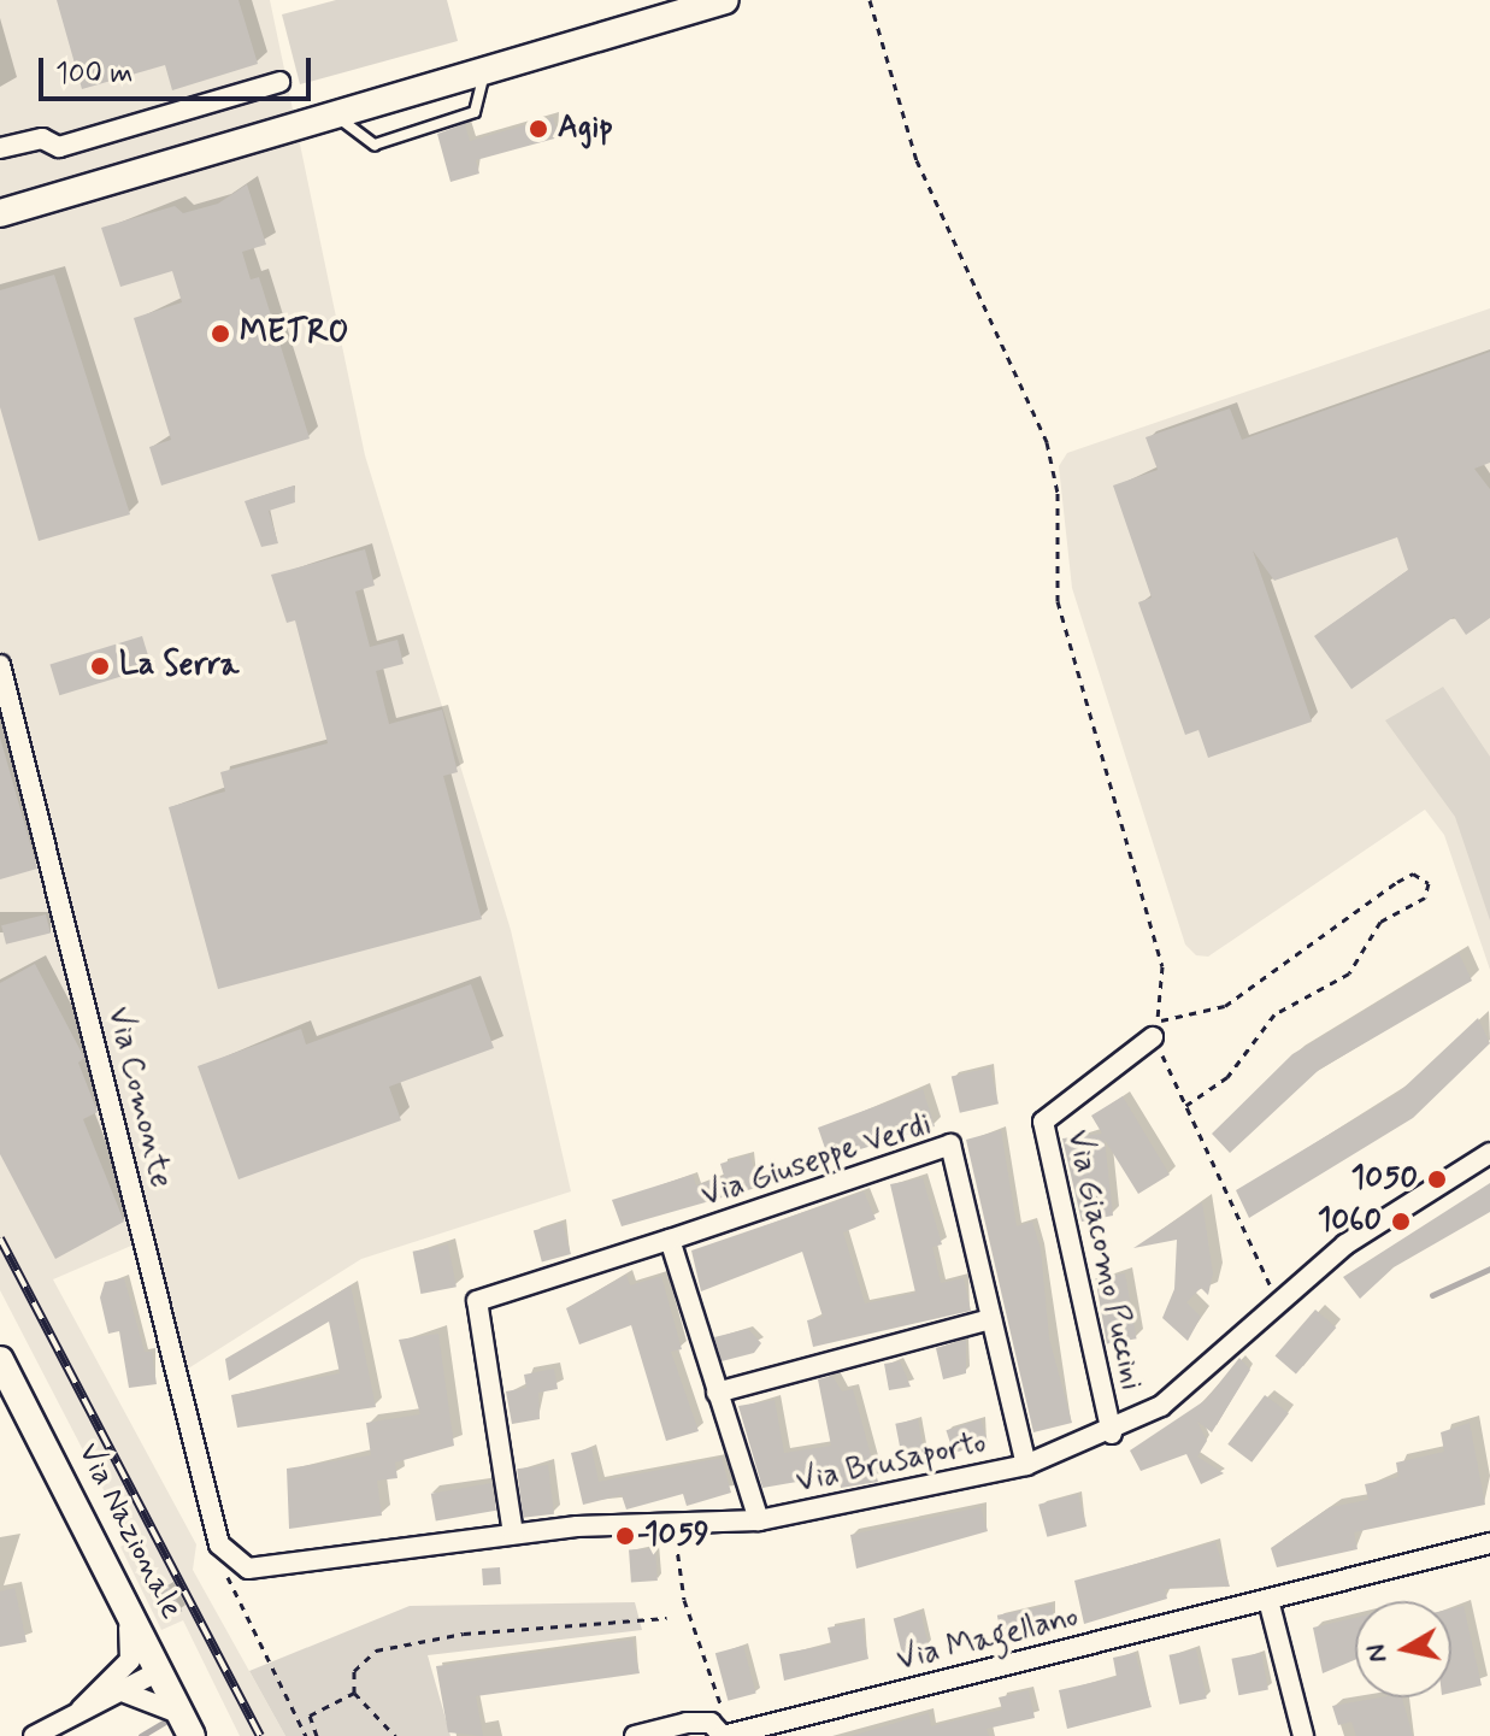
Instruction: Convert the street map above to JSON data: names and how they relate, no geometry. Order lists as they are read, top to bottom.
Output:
{
  "streets": {
    "street": [
      "Via Comonte",
      "Via Giuseppe Verdi",
      "Via Giacomo Puccini",
      "Via Brusaporto",
      "Via Nazionale",
      "Via Magellano"
    ]
  },
  "crossings": [
    ["Via Comonte", "Via Brusaporto"],
    ["Via Giuseppe Verdi", "Via Brusaporto"],
    ["Via Giacomo Puccini", "Via Brusaporto"]
  ],
  "places": [
    "Agip",
    "METRO",
    "La Serra",
    "1050",
    "1060",
    "1059"
  ],
  "scale_bar": "100 m",
  "north": "left"
}
